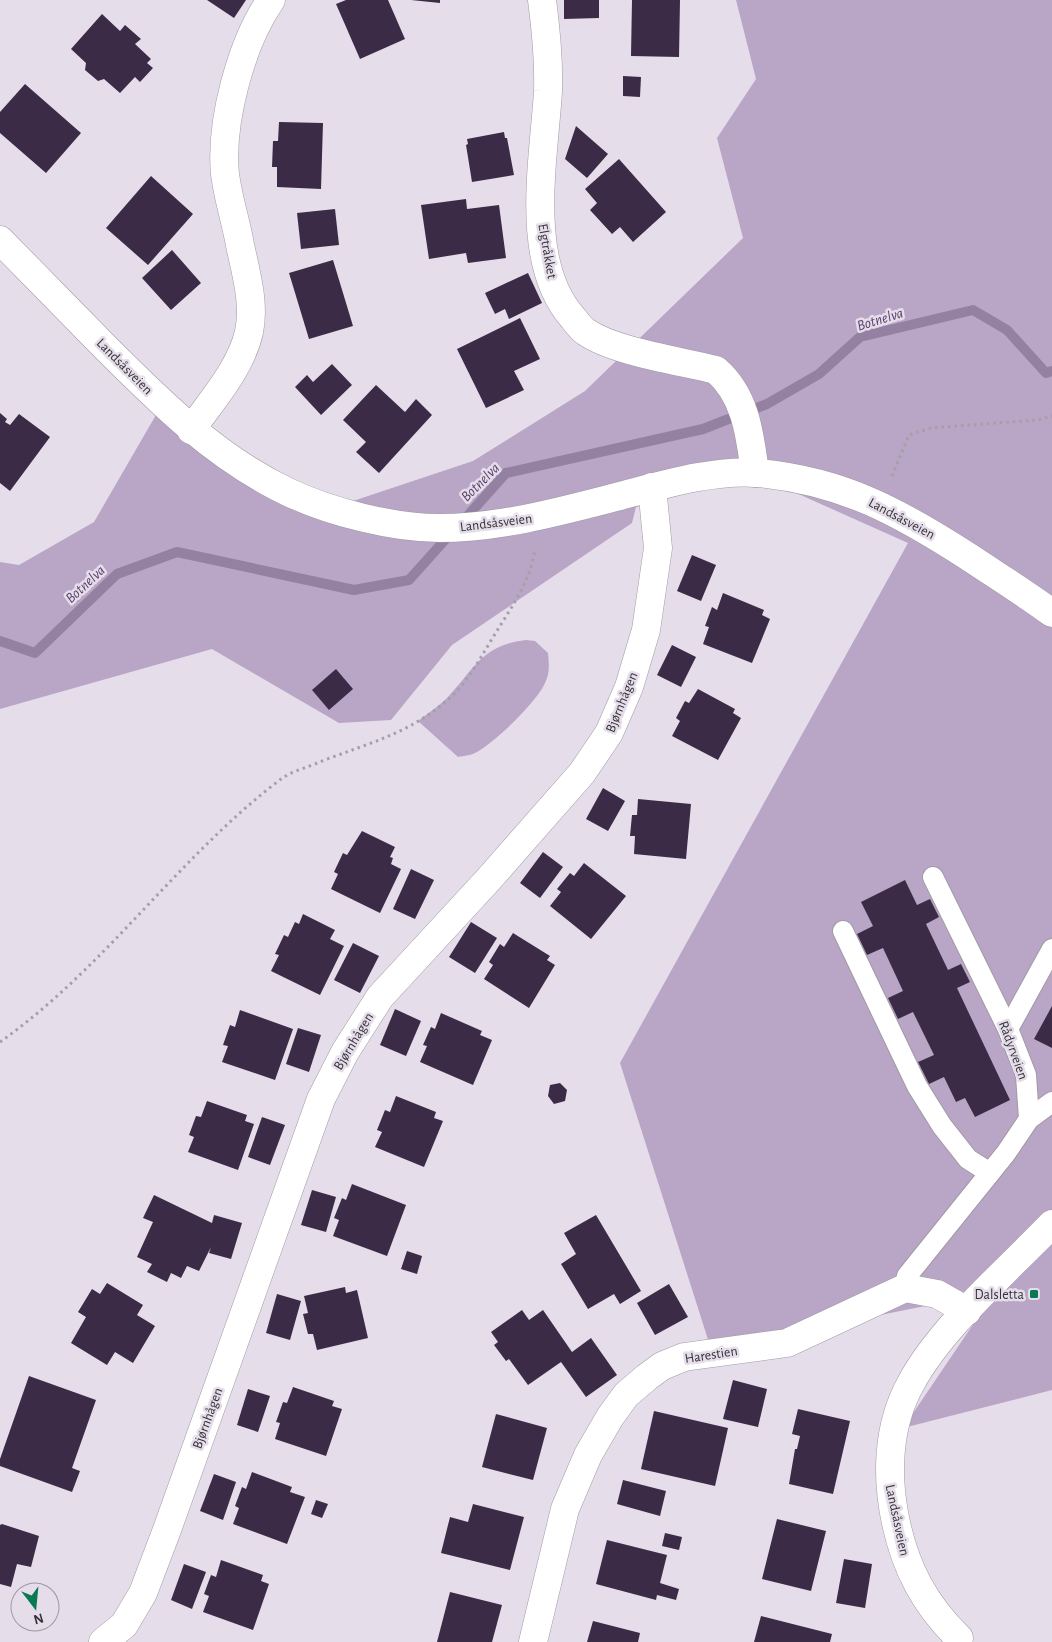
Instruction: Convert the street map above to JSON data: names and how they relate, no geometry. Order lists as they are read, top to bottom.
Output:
{
  "streets": {
    "street": [
      "Elgtråkket",
      "Landsåsveien",
      "Bjørnhågen",
      "Harestien"
    ],
    "lane": ["Rådyrveien"]
  },
  "crossings": [
    ["Elgtråkket", "Landsåsveien"],
    ["Landsåsveien", "Bjørnhågen"]
  ],
  "water": ["Botnelva"],
  "places": {
    "transit": ["Dalsletta"]
  },
  "north": "bottom"
}
